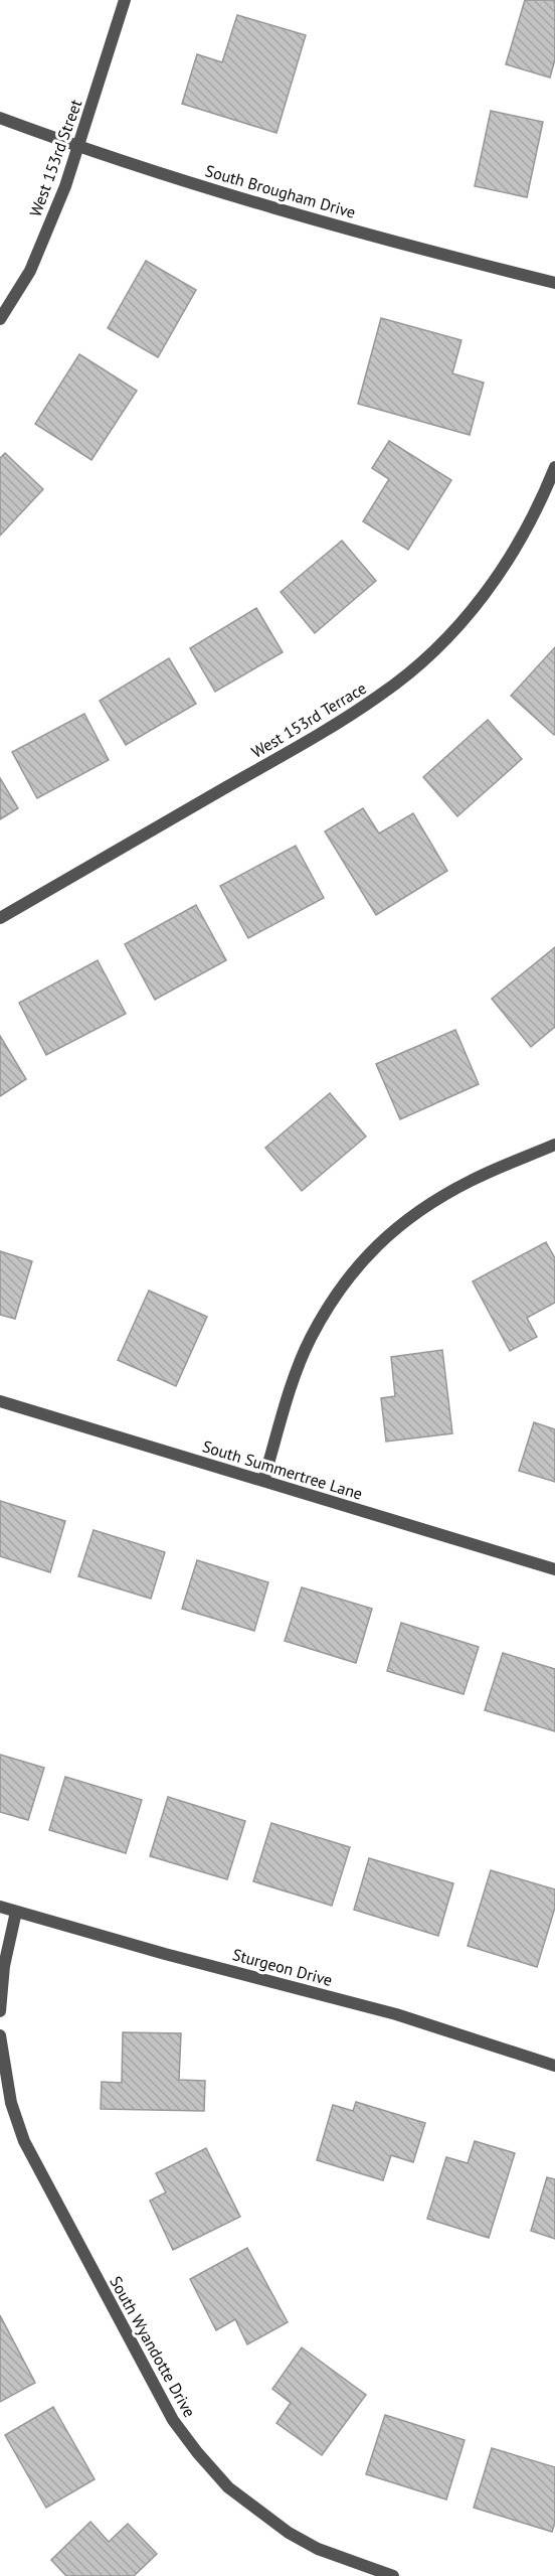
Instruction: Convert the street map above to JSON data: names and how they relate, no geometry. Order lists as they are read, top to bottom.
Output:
{
  "streets": {
    "street": [
      "West 153rd Street",
      "South Brougham Drive",
      "West 153rd Terrace",
      "South Summertree Lane",
      "Sturgeon Drive",
      "South Wyandotte Drive"
    ]
  },
  "crossings": [
    ["West 153rd Street", "South Brougham Drive"]
  ]
}
